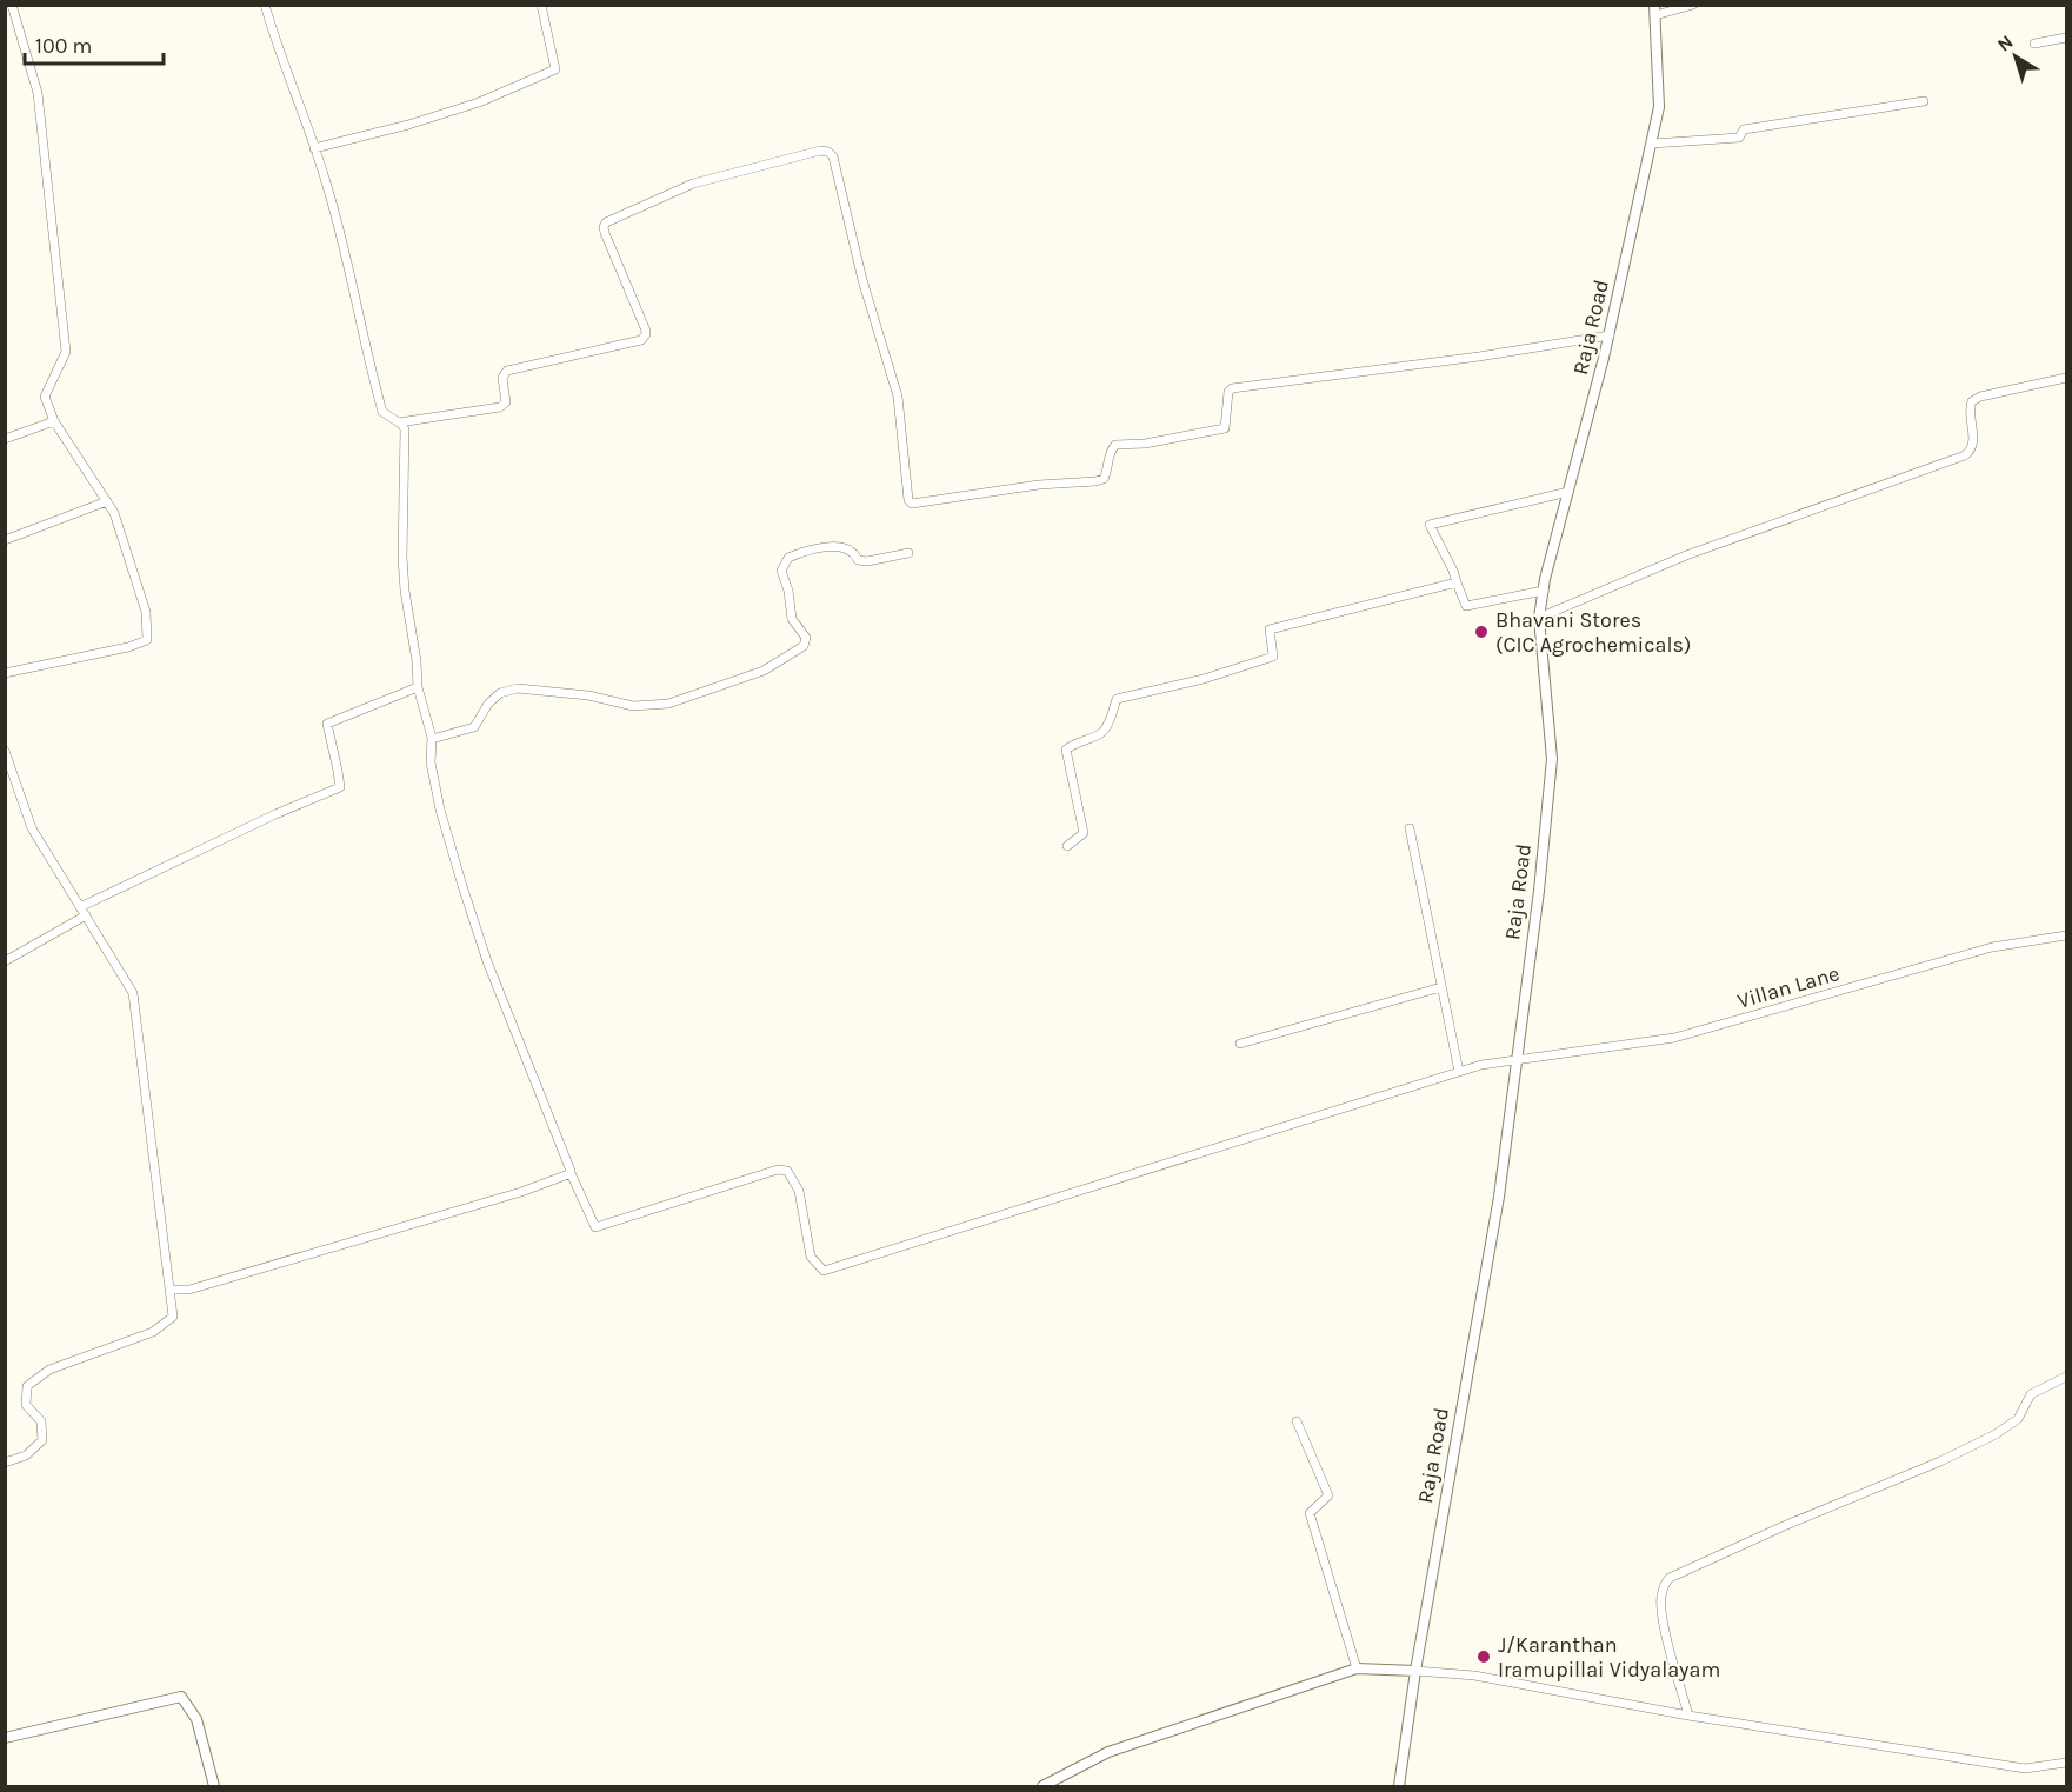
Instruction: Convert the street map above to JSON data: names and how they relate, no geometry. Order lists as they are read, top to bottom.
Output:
{
  "streets": {
    "street": ["Raja Road", "Villan Lane"]
  },
  "crossings": [
    ["Raja Road", "Villan Lane"]
  ],
  "places": ["Bhavani Stores (CIC Agrochemicals)", "J/Karanthan Iramupillai Vidyalayam"],
  "scale_bar": "100 m",
  "north": "top left"
}
